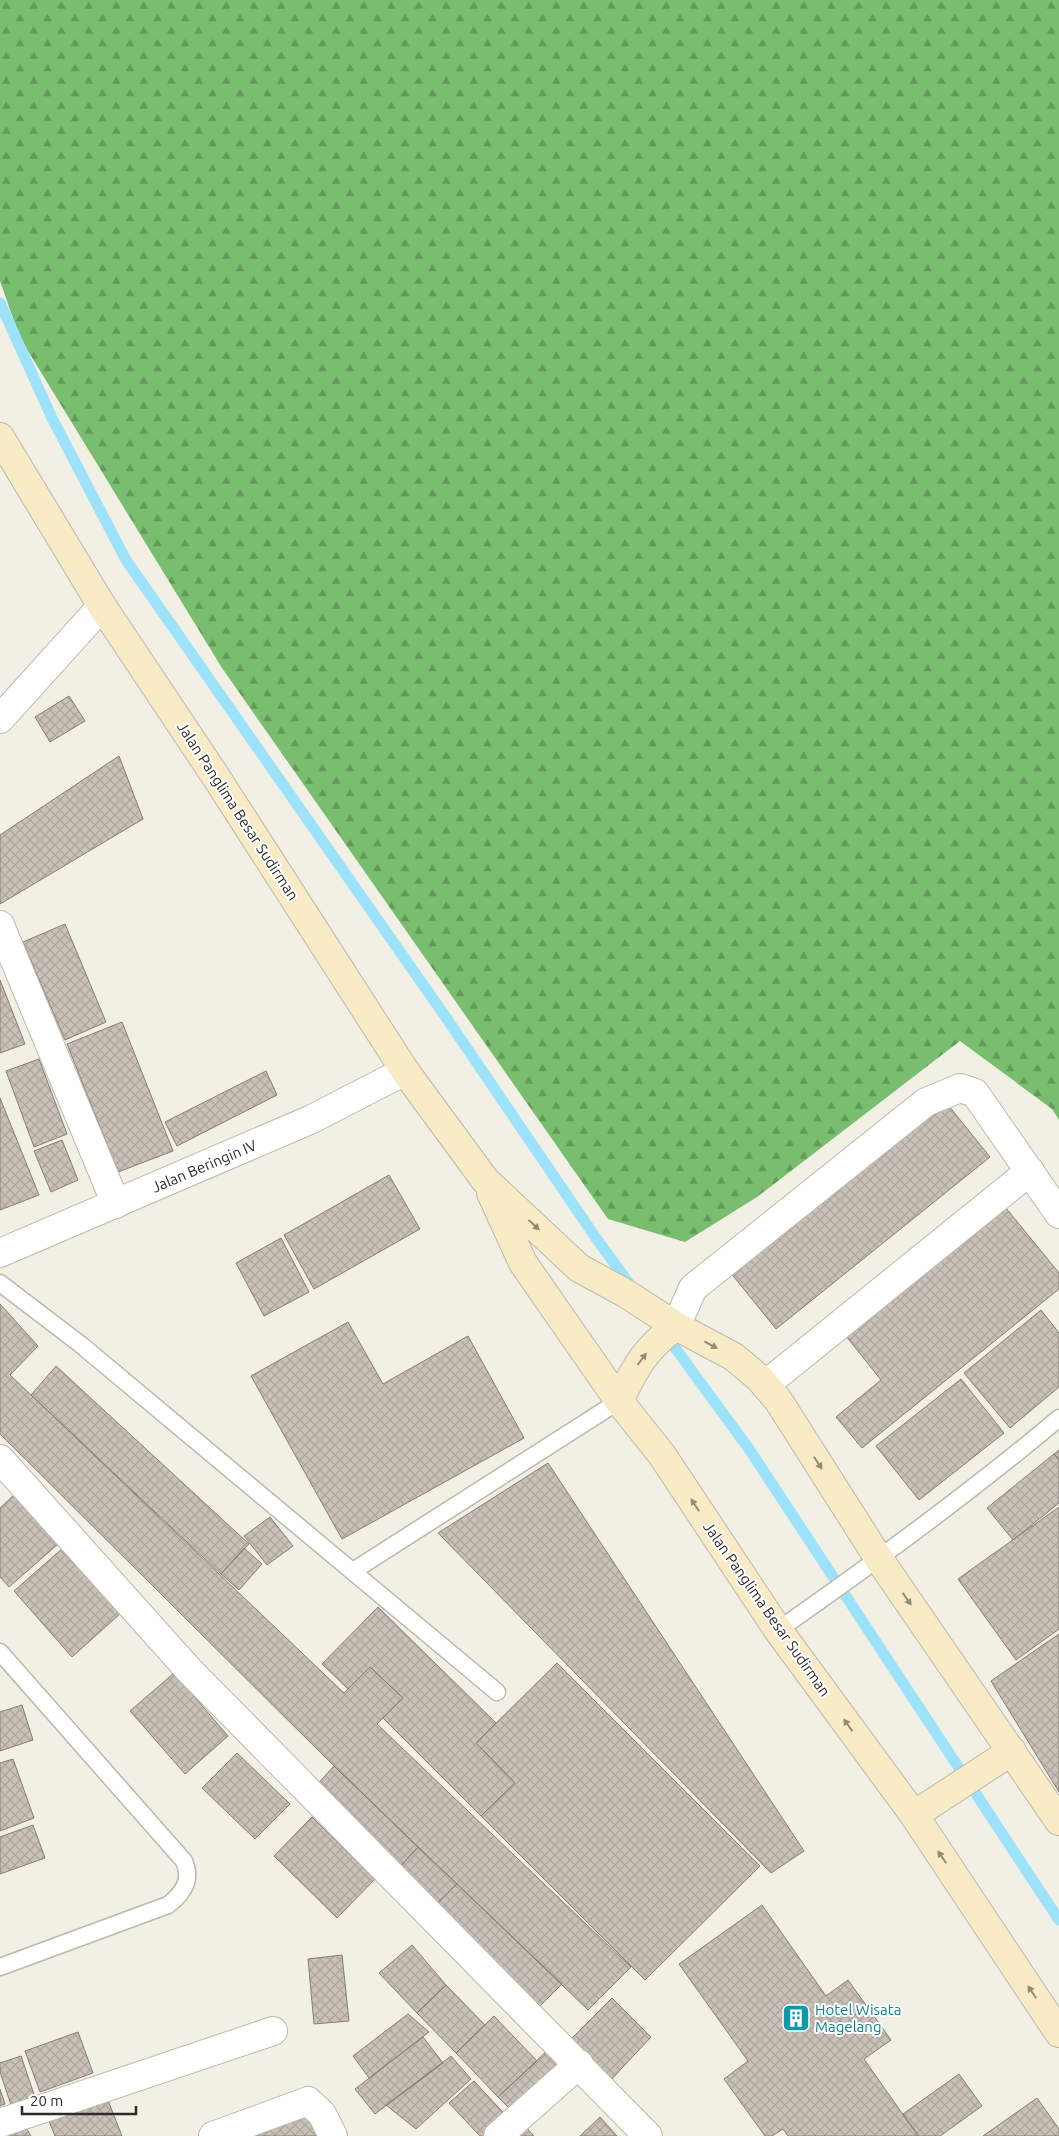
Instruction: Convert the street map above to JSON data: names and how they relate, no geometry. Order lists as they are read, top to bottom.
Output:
{
  "streets": {
    "main road": ["Jalan Panglima Besar Sudirman"],
    "street": ["Jalan Beringin IV"]
  },
  "crossings": [
    ["Jalan Panglima Besar Sudirman", "Jalan Beringin IV"]
  ],
  "places": {
    "building": ["Hotel Wisata Magelang"]
  },
  "scale_bar": "20 m"
}
